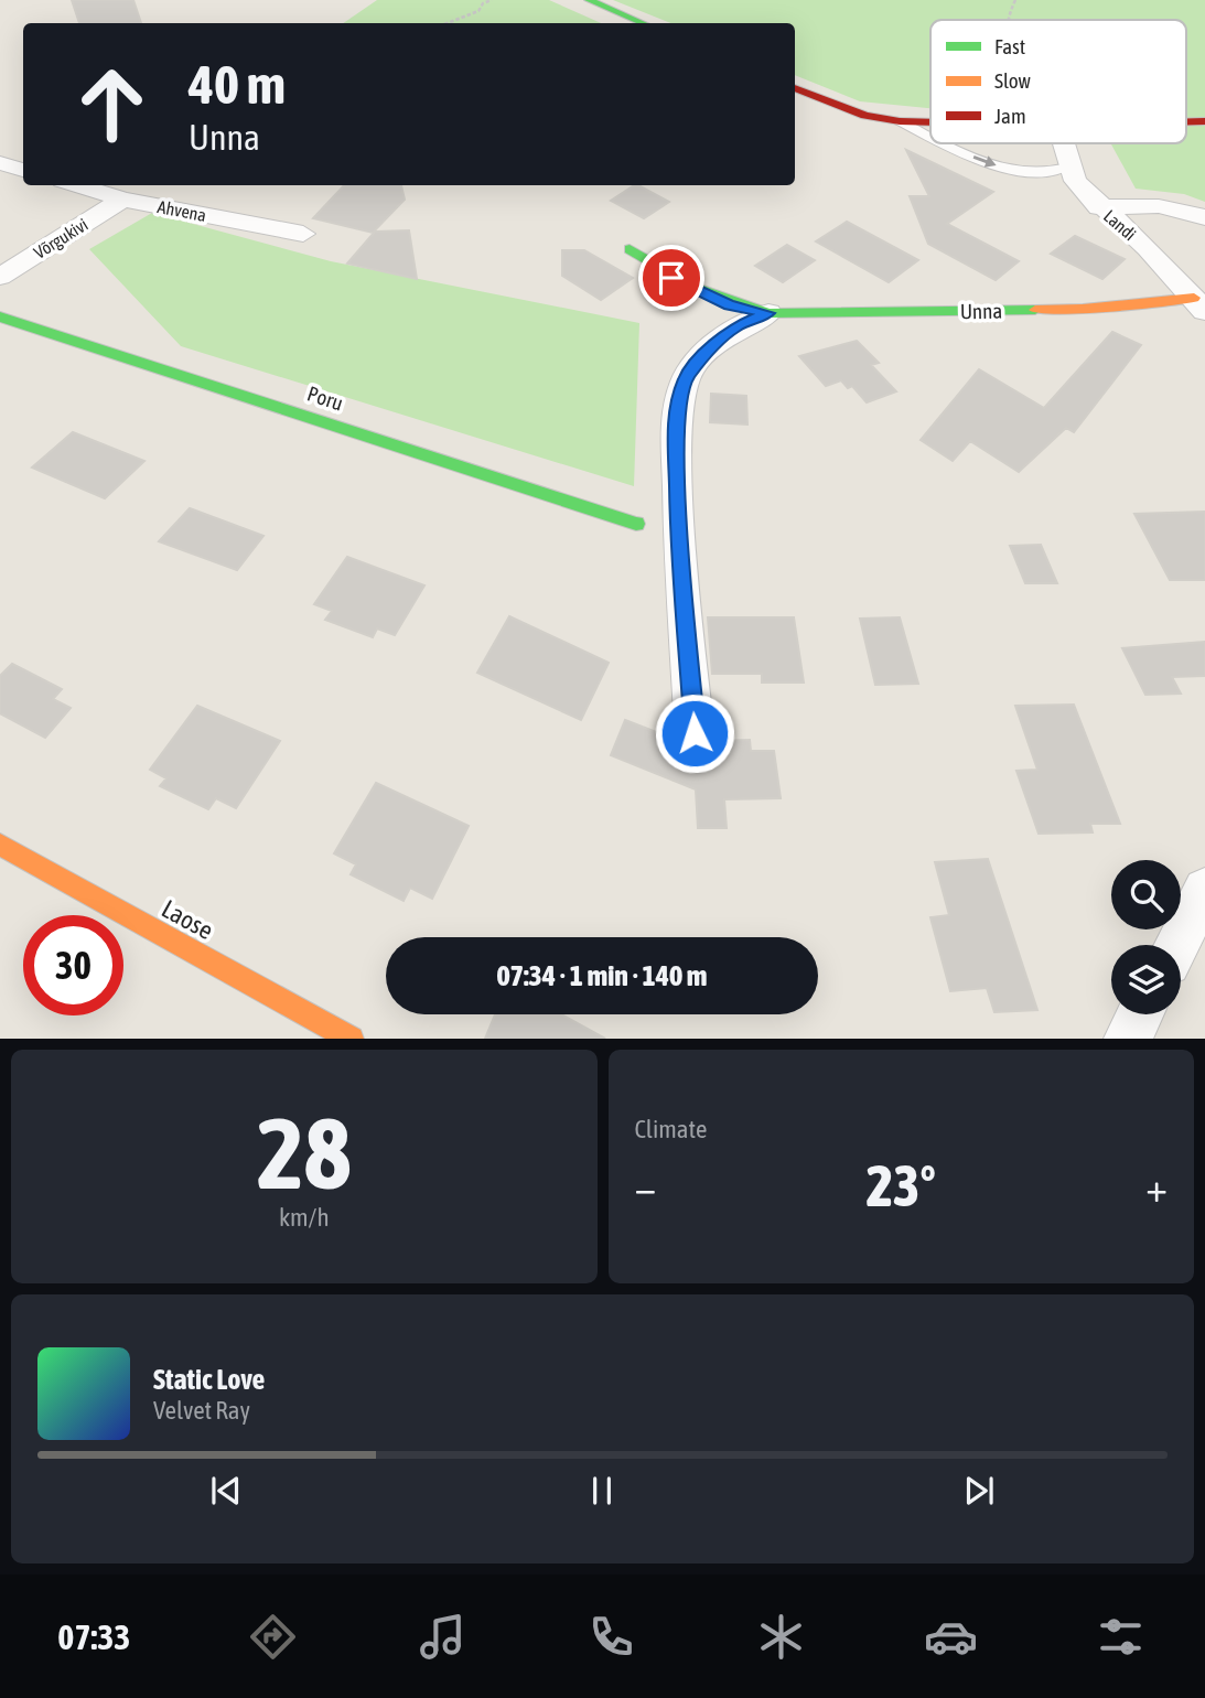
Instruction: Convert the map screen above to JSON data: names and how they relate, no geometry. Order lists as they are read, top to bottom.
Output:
{
  "streets": {
    "street": [
      "Ahvena",
      "Landi",
      "Võrgukivi",
      "Unna",
      "Poru",
      "Laose"
    ]
  },
  "crossings": [
    ["Ahvena", "Võrgukivi"],
    ["Landi", "Unna"]
  ],
  "legend": ["Fast", "Slow", "Jam"],
  "page": {
    "turn": ["40 m", "Unna"],
    "limit": "30",
    "trip": "07:34 · 1 min · 140 m",
    "tile": [
      ["28", "km/h"],
      "Climate"
    ],
    "heat": ["−", "23°", "+"],
    "song": ["Static Love", "Velvet Ray"],
    "tabs": "07:33"
  }
}
